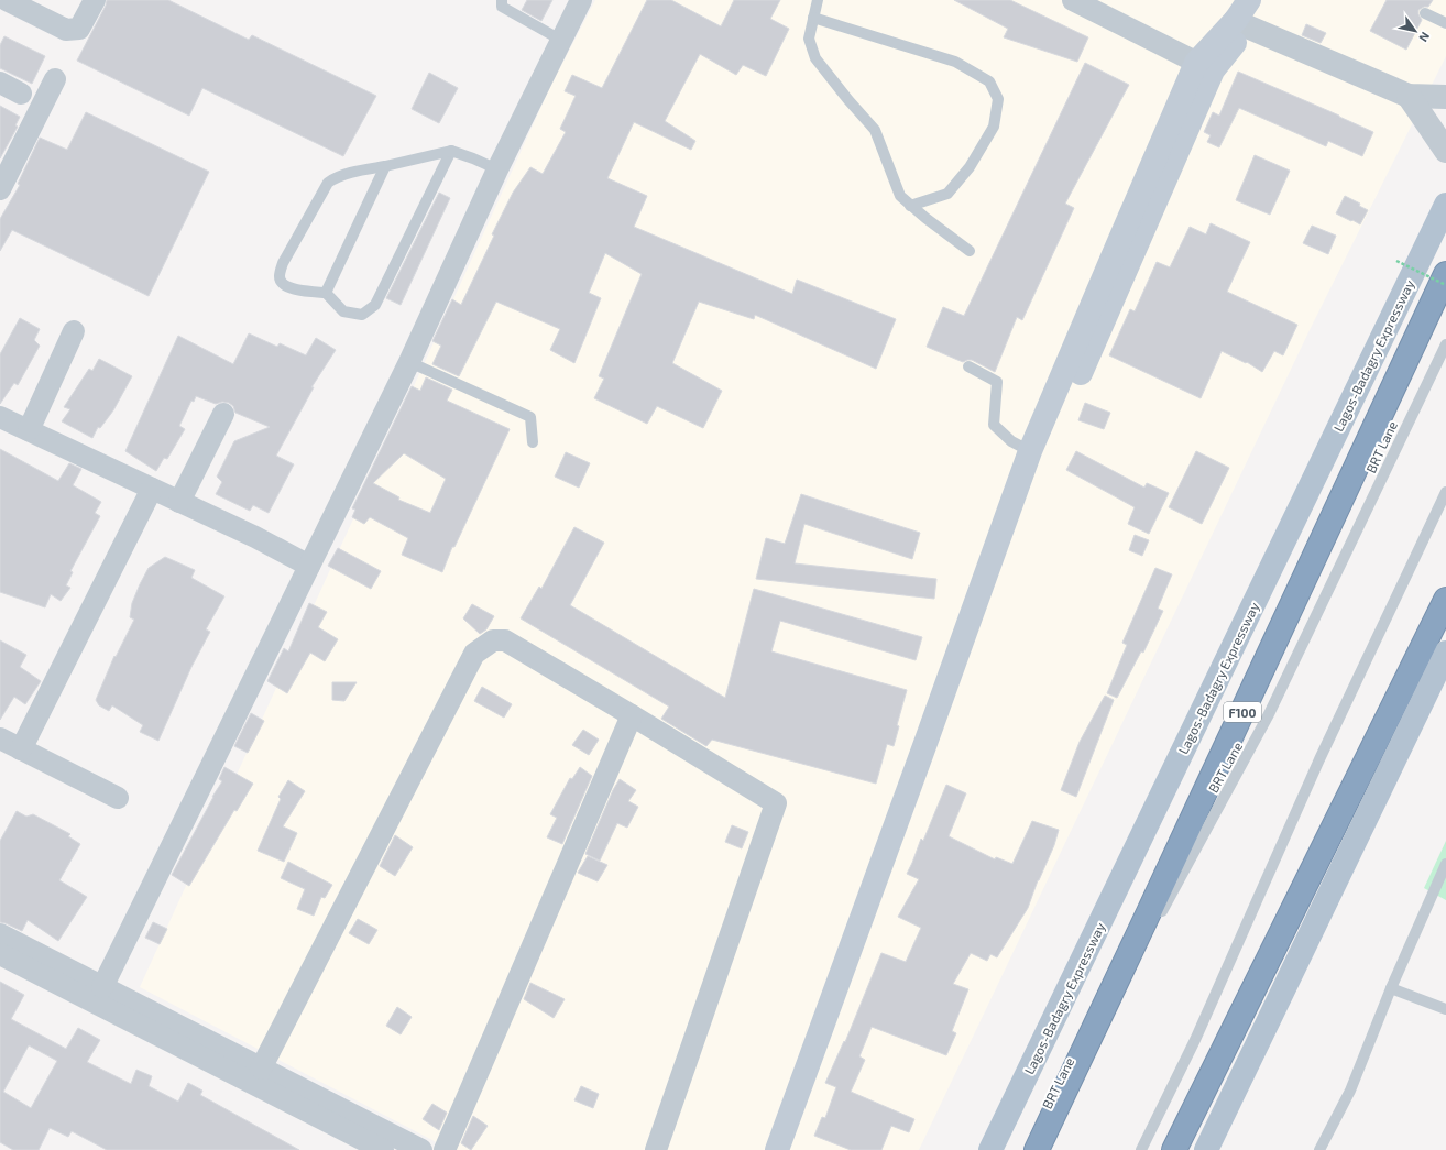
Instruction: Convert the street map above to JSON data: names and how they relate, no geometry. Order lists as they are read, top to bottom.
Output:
{
  "streets": {
    "highway": ["F100"],
    "main road": ["Lagos-Badagry Expressway"],
    "lane": ["BRT Lane"]
  },
  "north": "bottom right"
}
